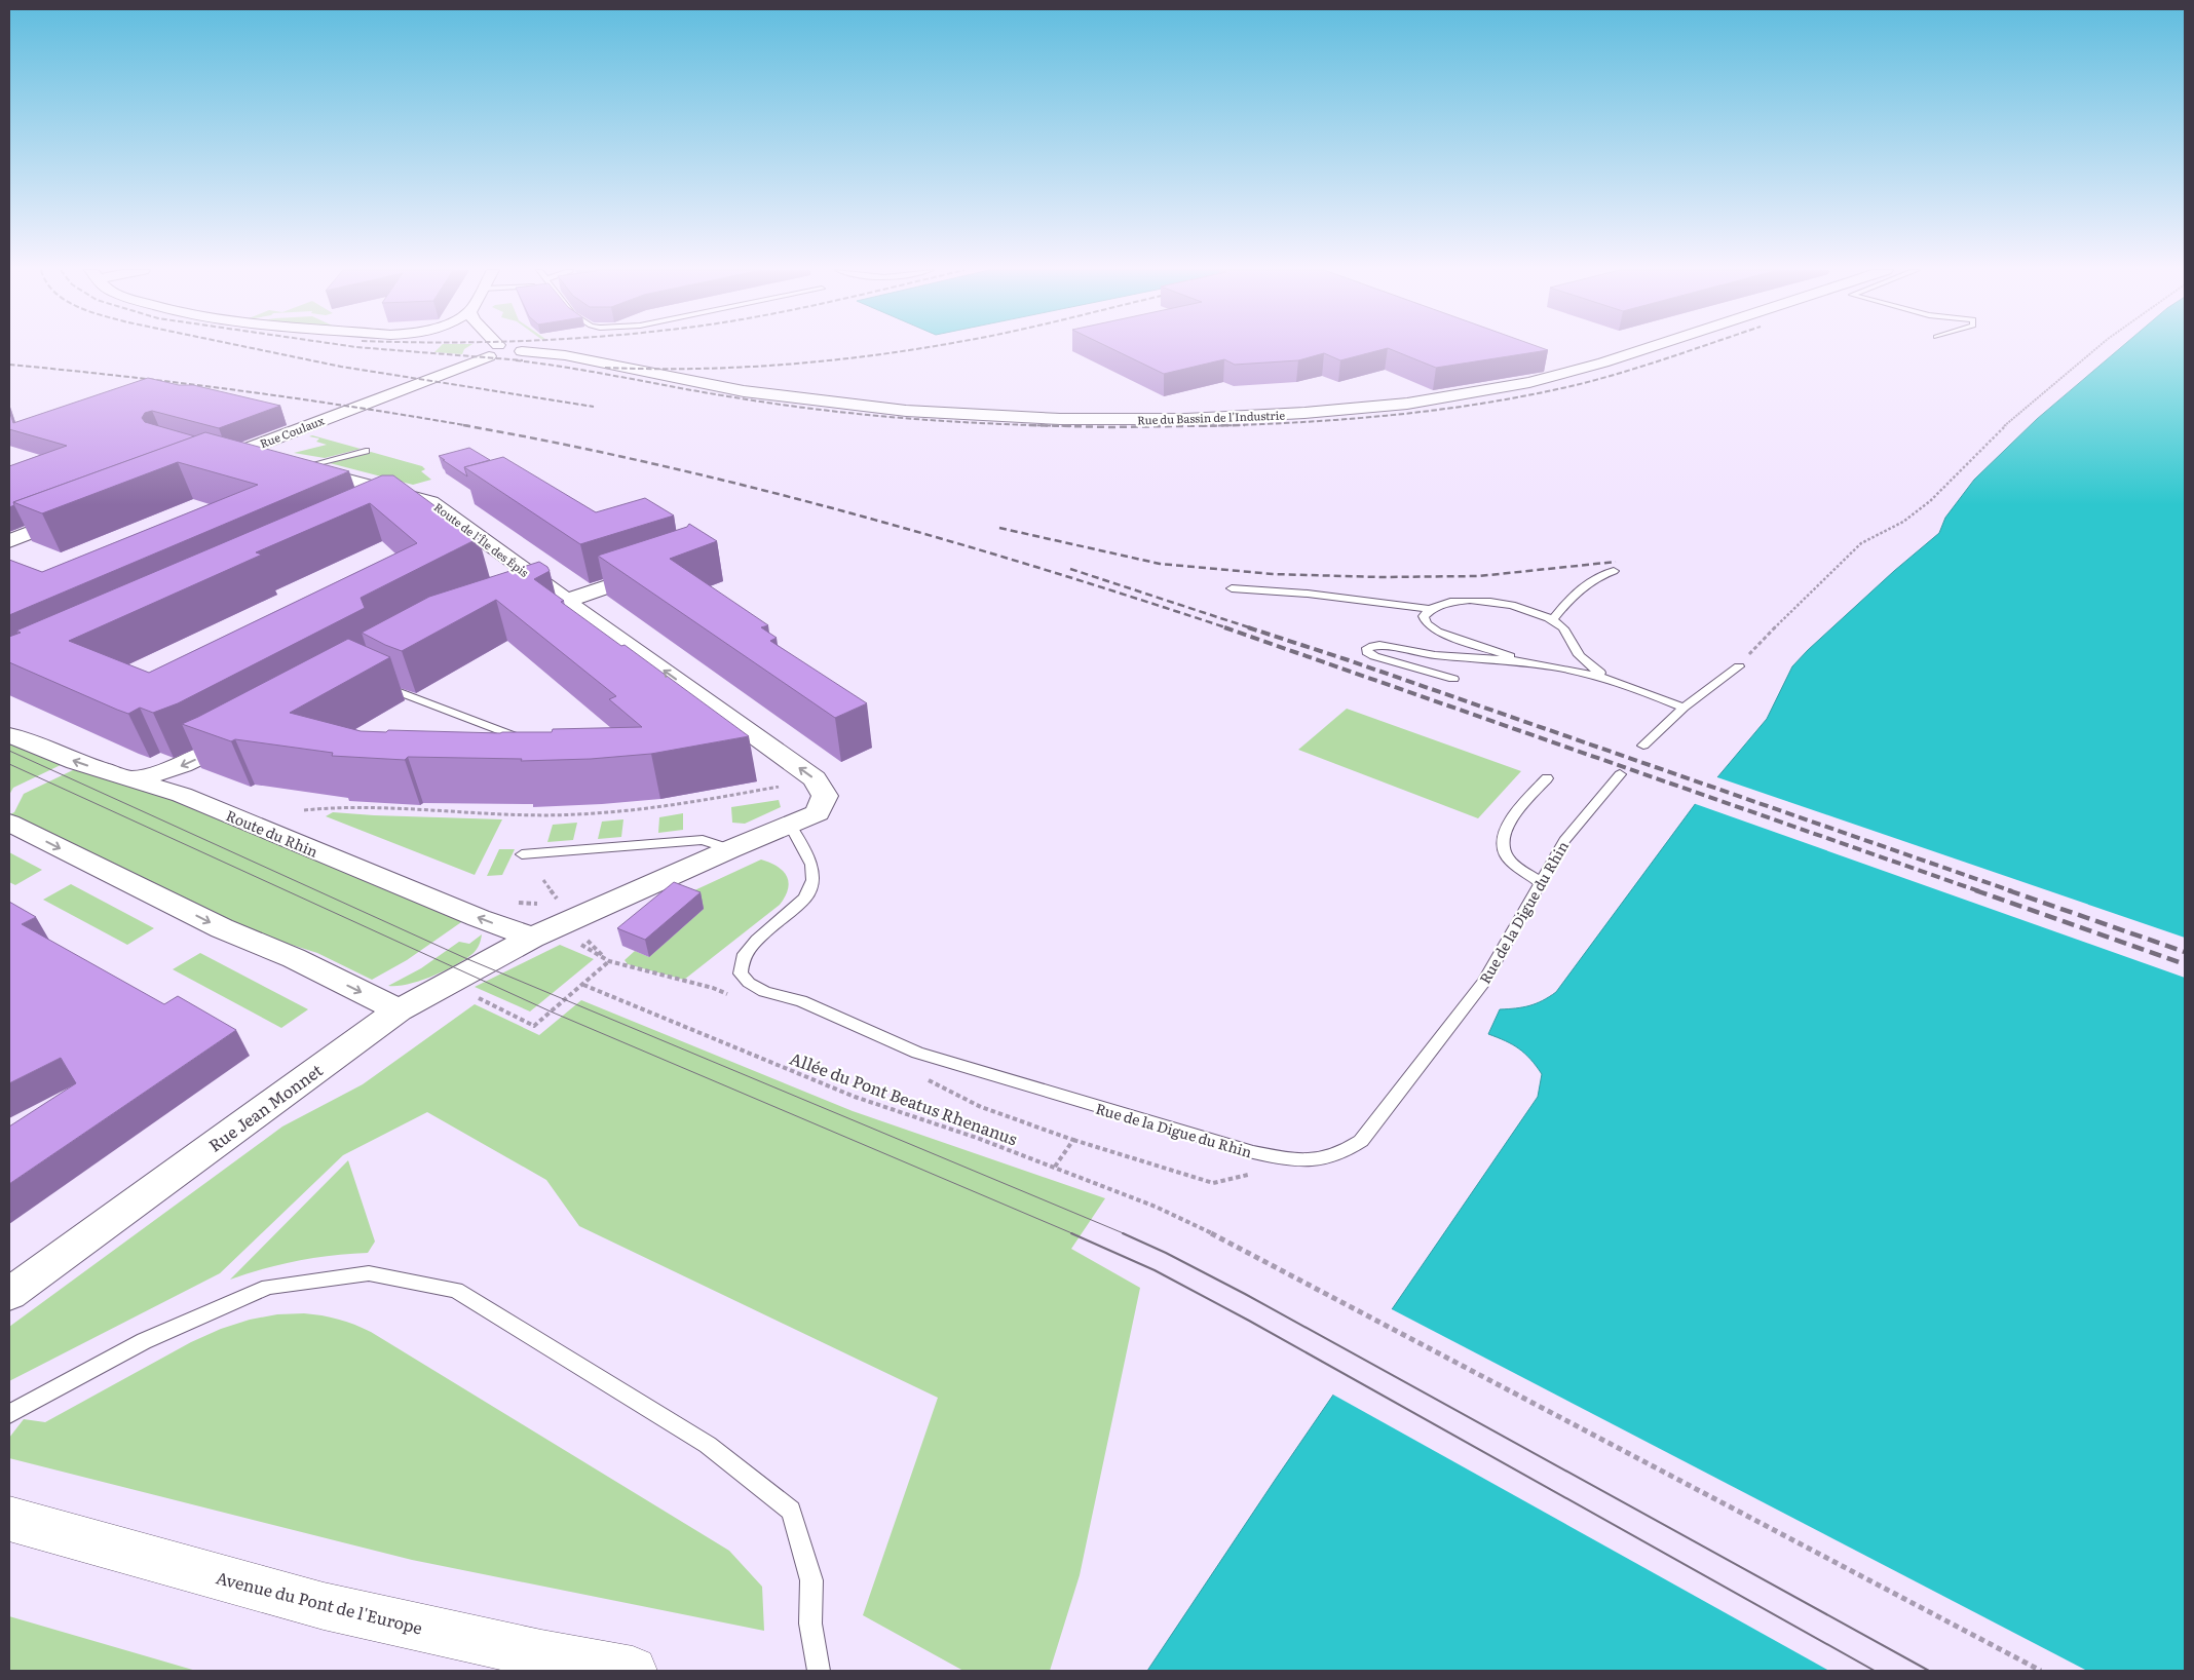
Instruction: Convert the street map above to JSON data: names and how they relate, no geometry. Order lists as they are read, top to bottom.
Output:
{
  "streets": {
    "main road": ["Avenue du Pont de l'Europe"],
    "street": [
      "Rue du Bassin de l'Industrie",
      "Rue Coulaux",
      "Route de l'Île des Épis",
      "Route du Rhin",
      "Rue Jean Monnet"
    ],
    "lane": ["Rue de la Digue du Rhin"],
    "path": ["Allée du Pont Beatus Rhenanus"]
  },
  "crossings": [
    ["Rue du Bassin de l'Industrie", "Rue Coulaux"],
    ["Rue Coulaux", "Route de l'Île des Épis"],
    ["Route de l'Île des Épis", "Rue Jean Monnet"],
    ["Route du Rhin", "Rue Jean Monnet"],
    ["Rue de la Digue du Rhin", "Rue Jean Monnet"]
  ],
  "one_way": ["Route de l'Île des Épis"]
}
